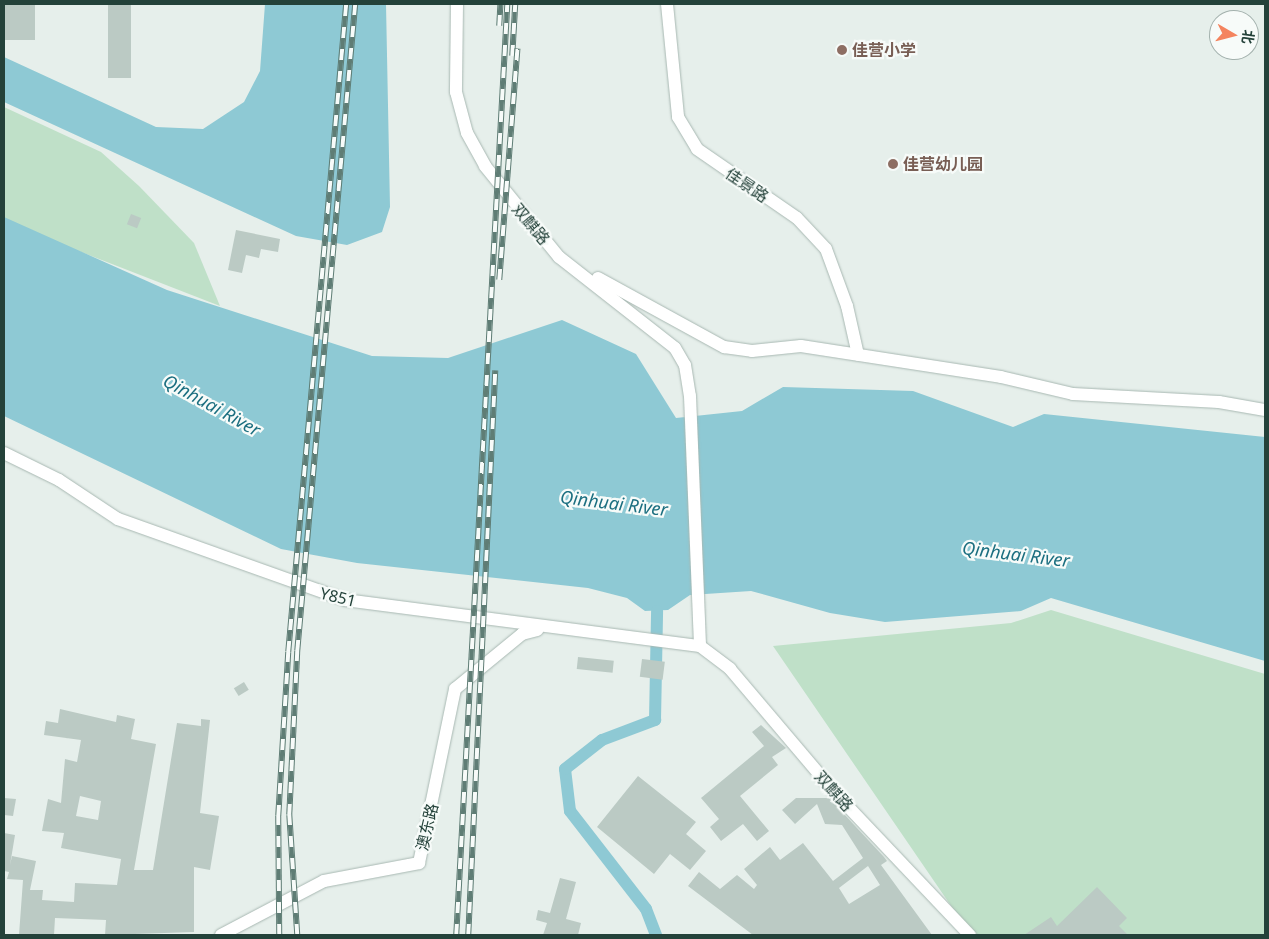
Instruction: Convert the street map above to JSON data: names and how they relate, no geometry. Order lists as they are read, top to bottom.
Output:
{
  "streets": {
    "street": [
      "佳景路",
      "双麒路",
      "Y851",
      "澳东路"
    ]
  },
  "crossings": [
    ["双麒路", "Y851"],
    ["Y851", "澳东路"]
  ],
  "water": ["Qinhuai River"],
  "places": ["佳营小学", "佳营幼儿园"],
  "north": "right"
}
